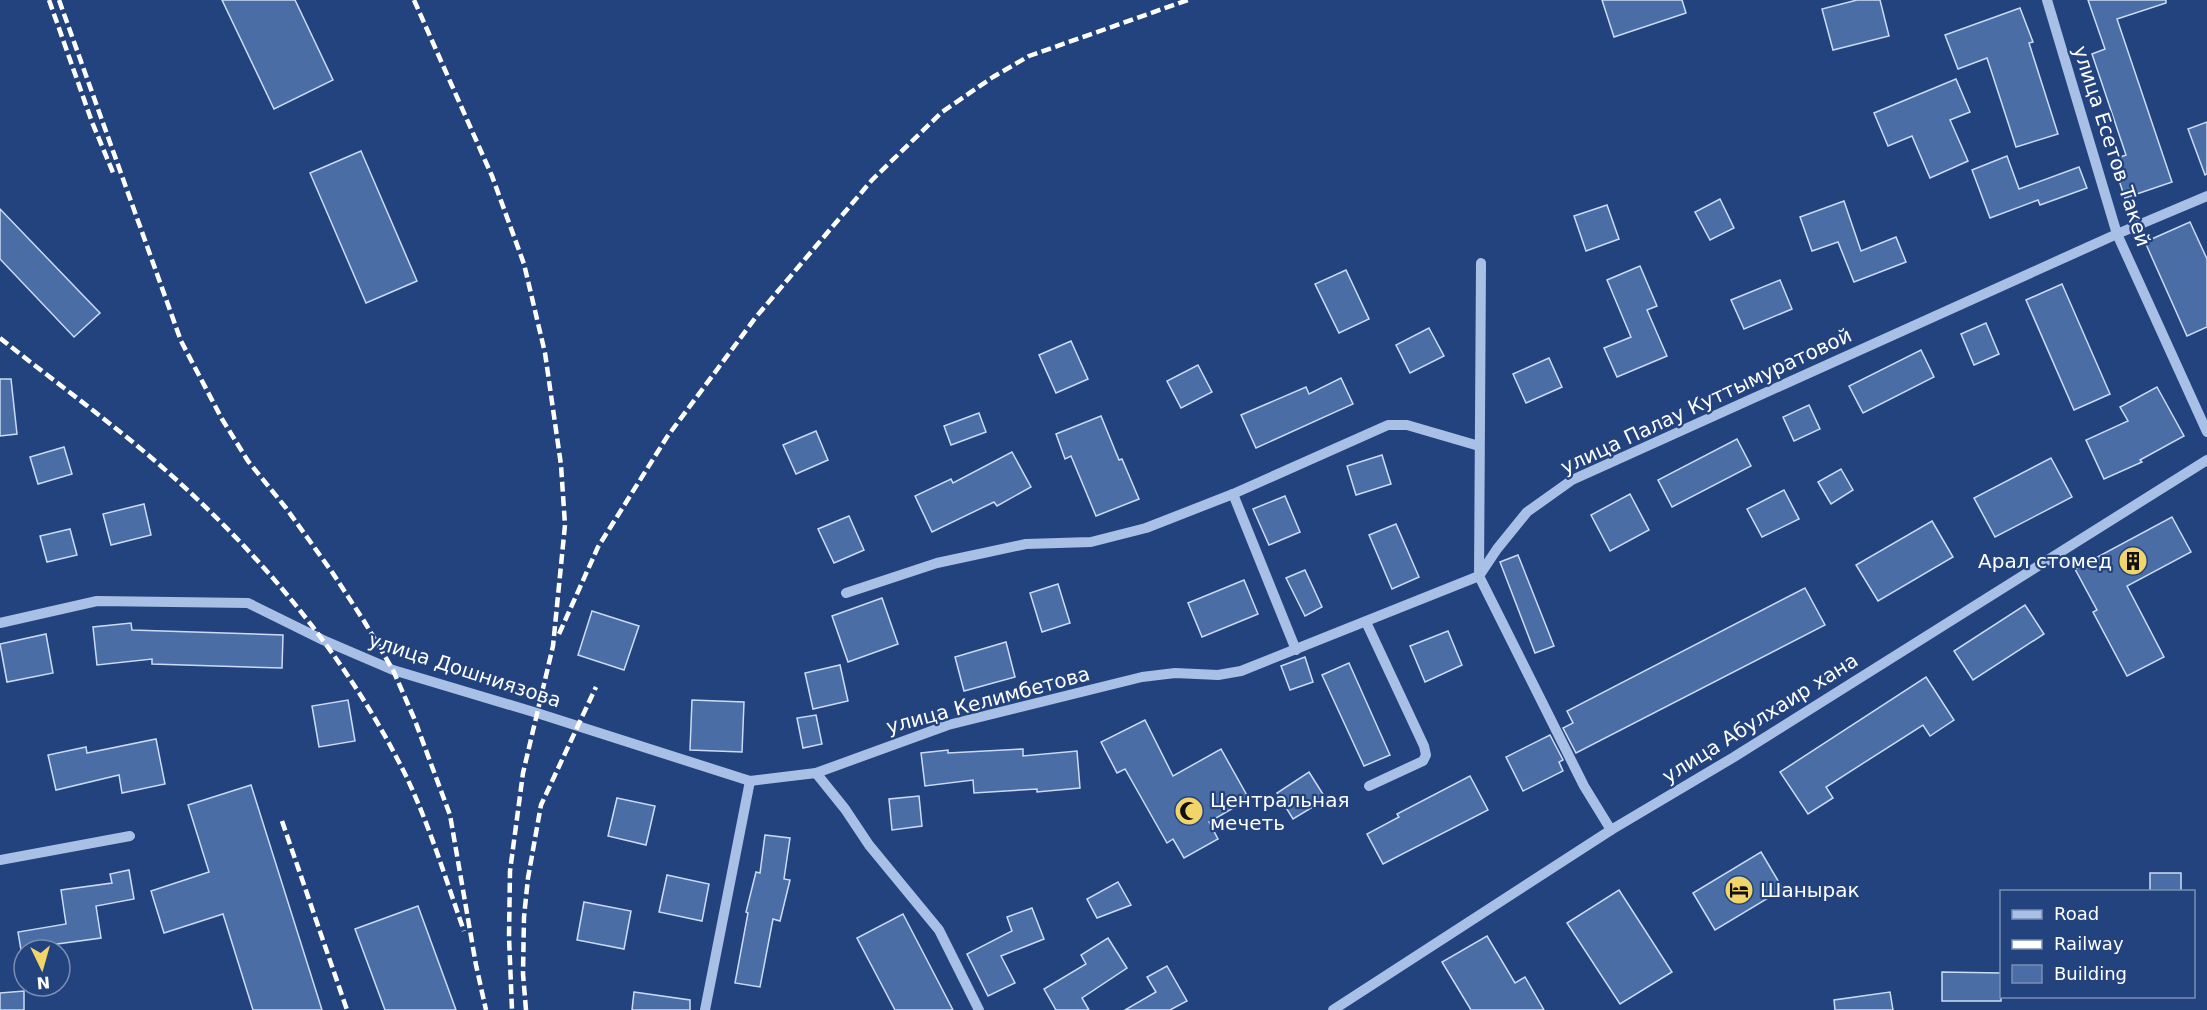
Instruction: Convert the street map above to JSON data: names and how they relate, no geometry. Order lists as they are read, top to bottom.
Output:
{
  "streets": {
    "street": [
      "улица Есетов Такей",
      "улица Палау Куттымуратовой",
      "улица Дошниязова",
      "улица Келимбетова",
      "улица Абулхаир хана"
    ]
  },
  "crossings": [
    ["улица Есетов Такей", "улица Палау Куттымуратовой"],
    ["улица Дошниязова", "улица Келимбетова"]
  ],
  "places": {
    "building": ["Арал стомед"],
    "mosque": ["Центральная мечеть"],
    "hotel": ["Шанырак"]
  },
  "legend": ["Road", "Railway", "Building"],
  "north": "bottom"
}
